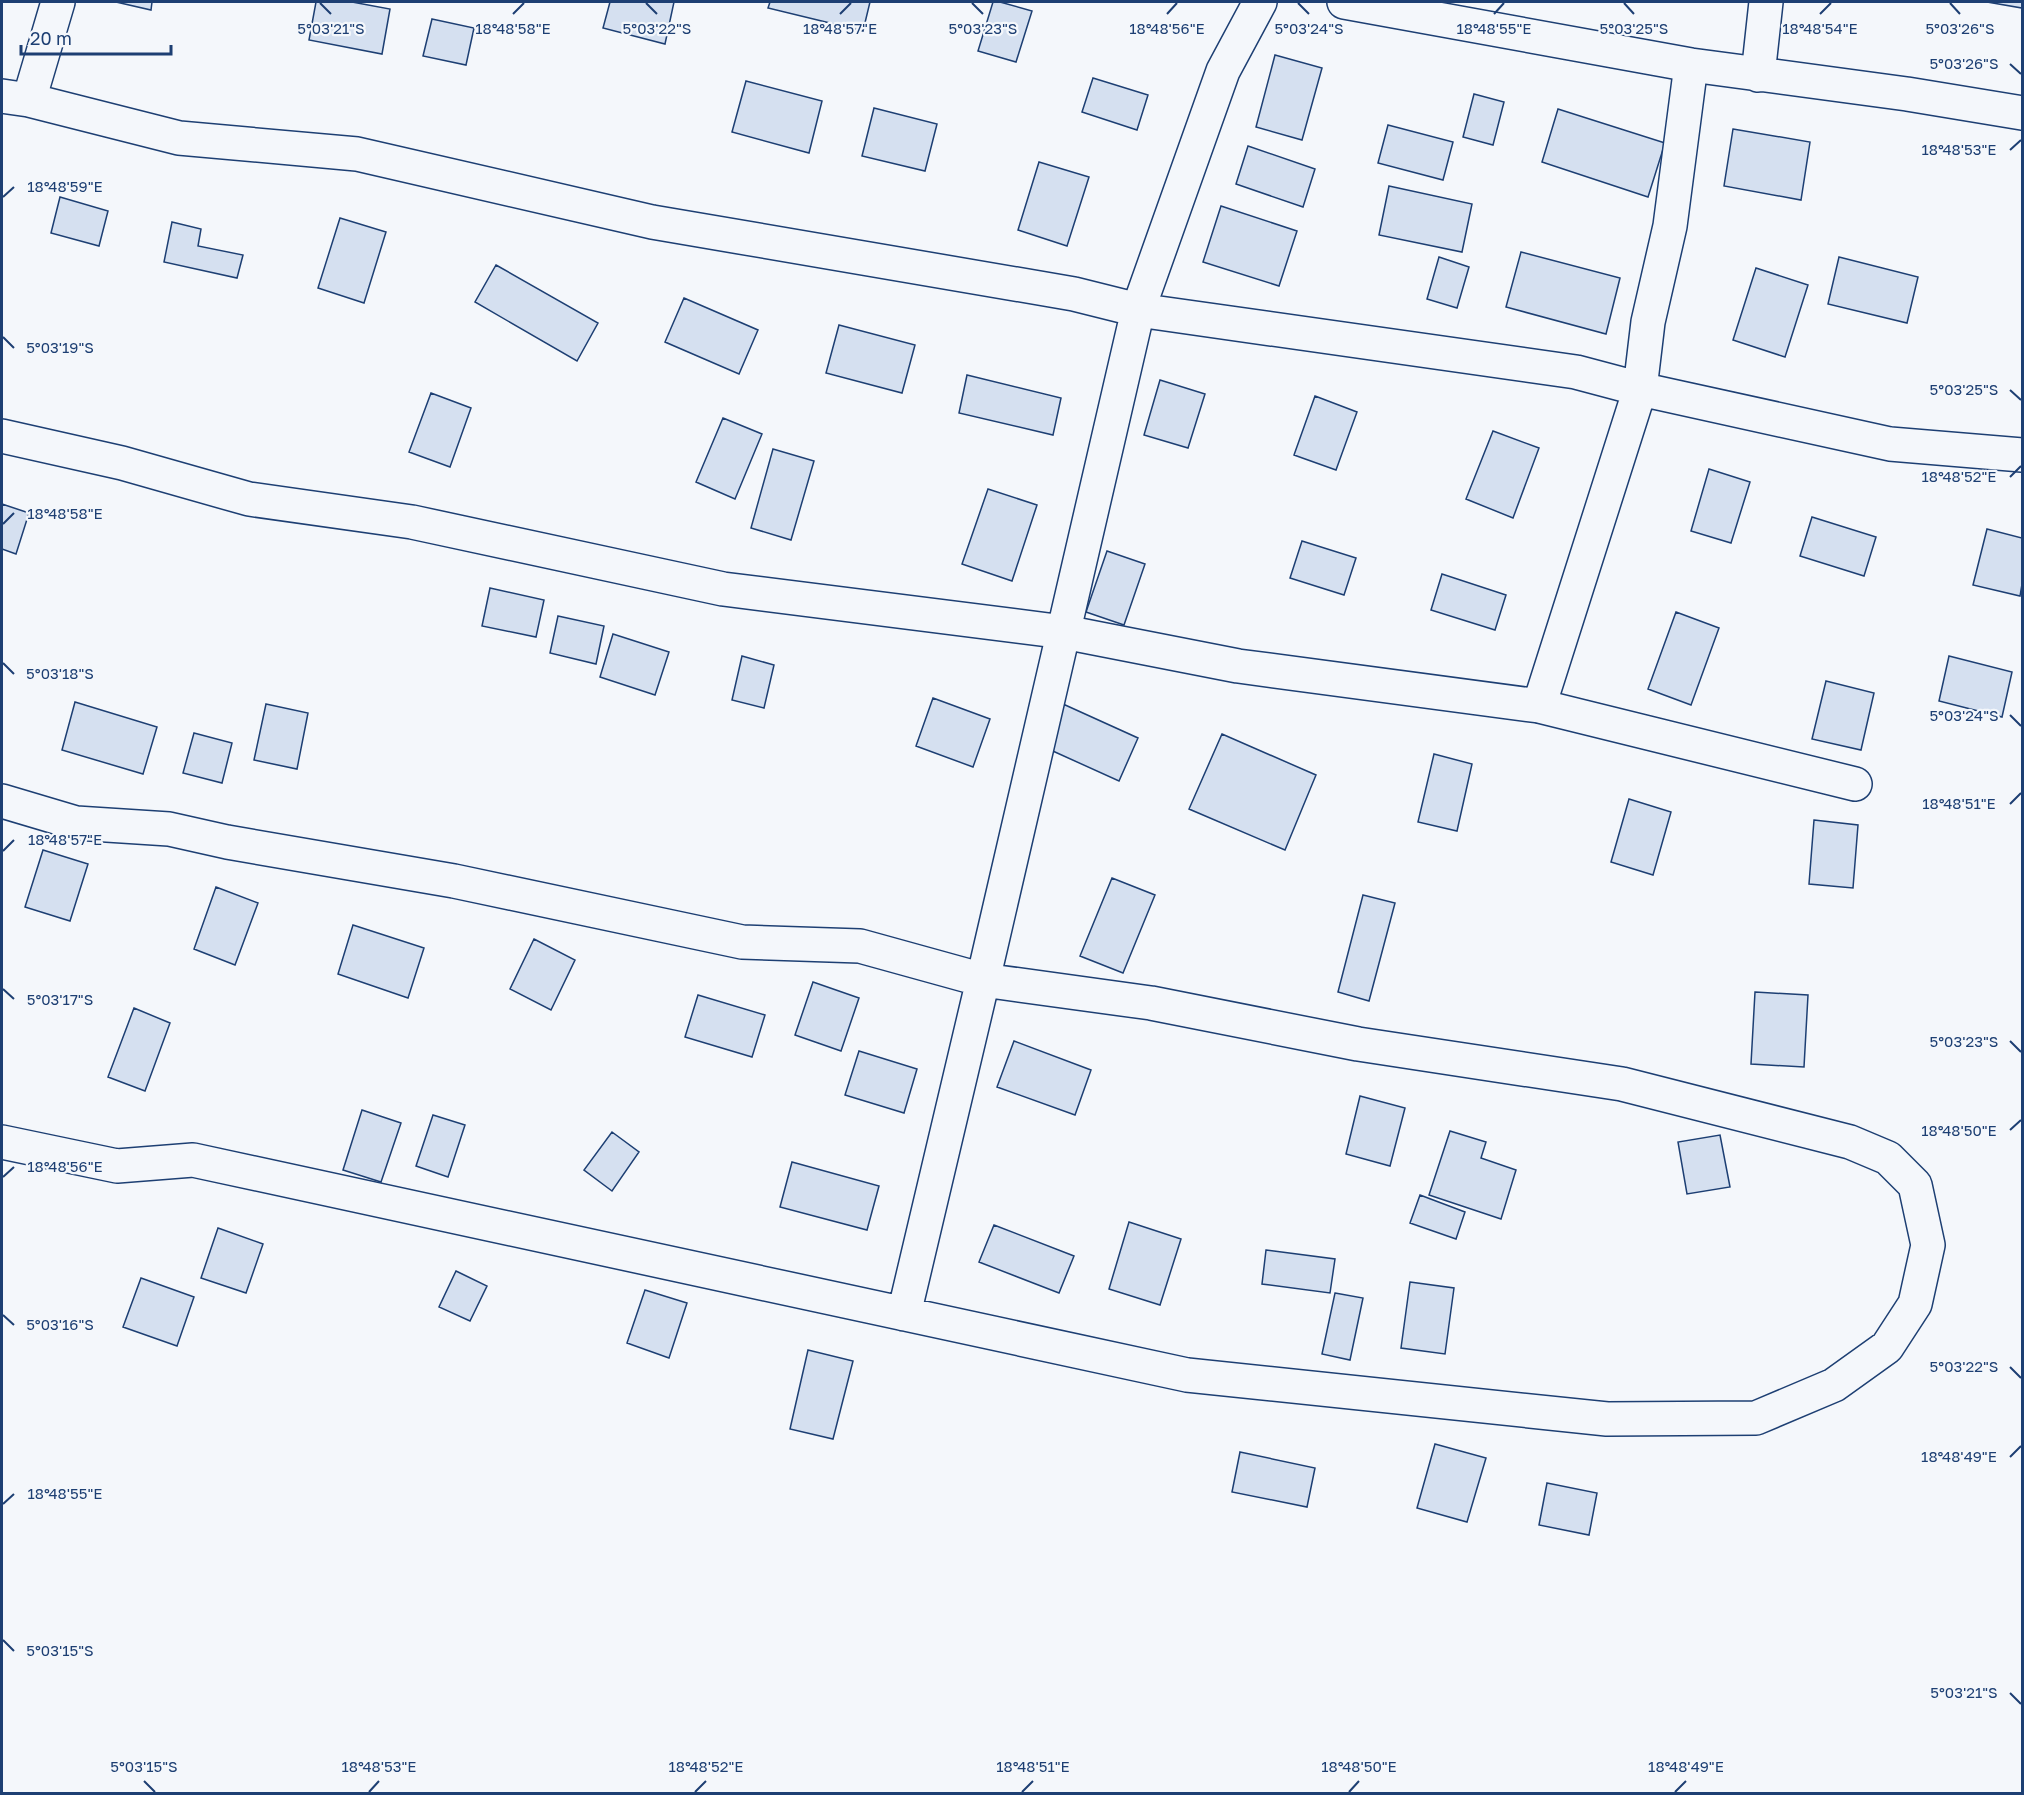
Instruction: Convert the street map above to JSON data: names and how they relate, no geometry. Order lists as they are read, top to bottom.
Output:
{
  "scale_bar": "20 m",
  "coordinates": [
    "5°03'21\"S",
    "18°48'58\"E",
    "5°03'22\"S",
    "18°48'57\"E",
    "5°03'23\"S",
    "18°48'56\"E",
    "5°03'24\"S",
    "5°03'25\"S",
    "18°48'54\"E",
    "5°03'26\"S",
    "18°48'55\"E",
    "18°48'53\"E",
    "18°48'59\"E",
    "5°03'19\"S",
    "18°48'52\"E",
    "5°03'18\"S",
    "18°48'51\"E",
    "5°03'17\"S",
    "18°48'50\"E",
    "5°03'16\"S",
    "18°48'49\"E",
    "5°03'15\"S"
  ]
}
